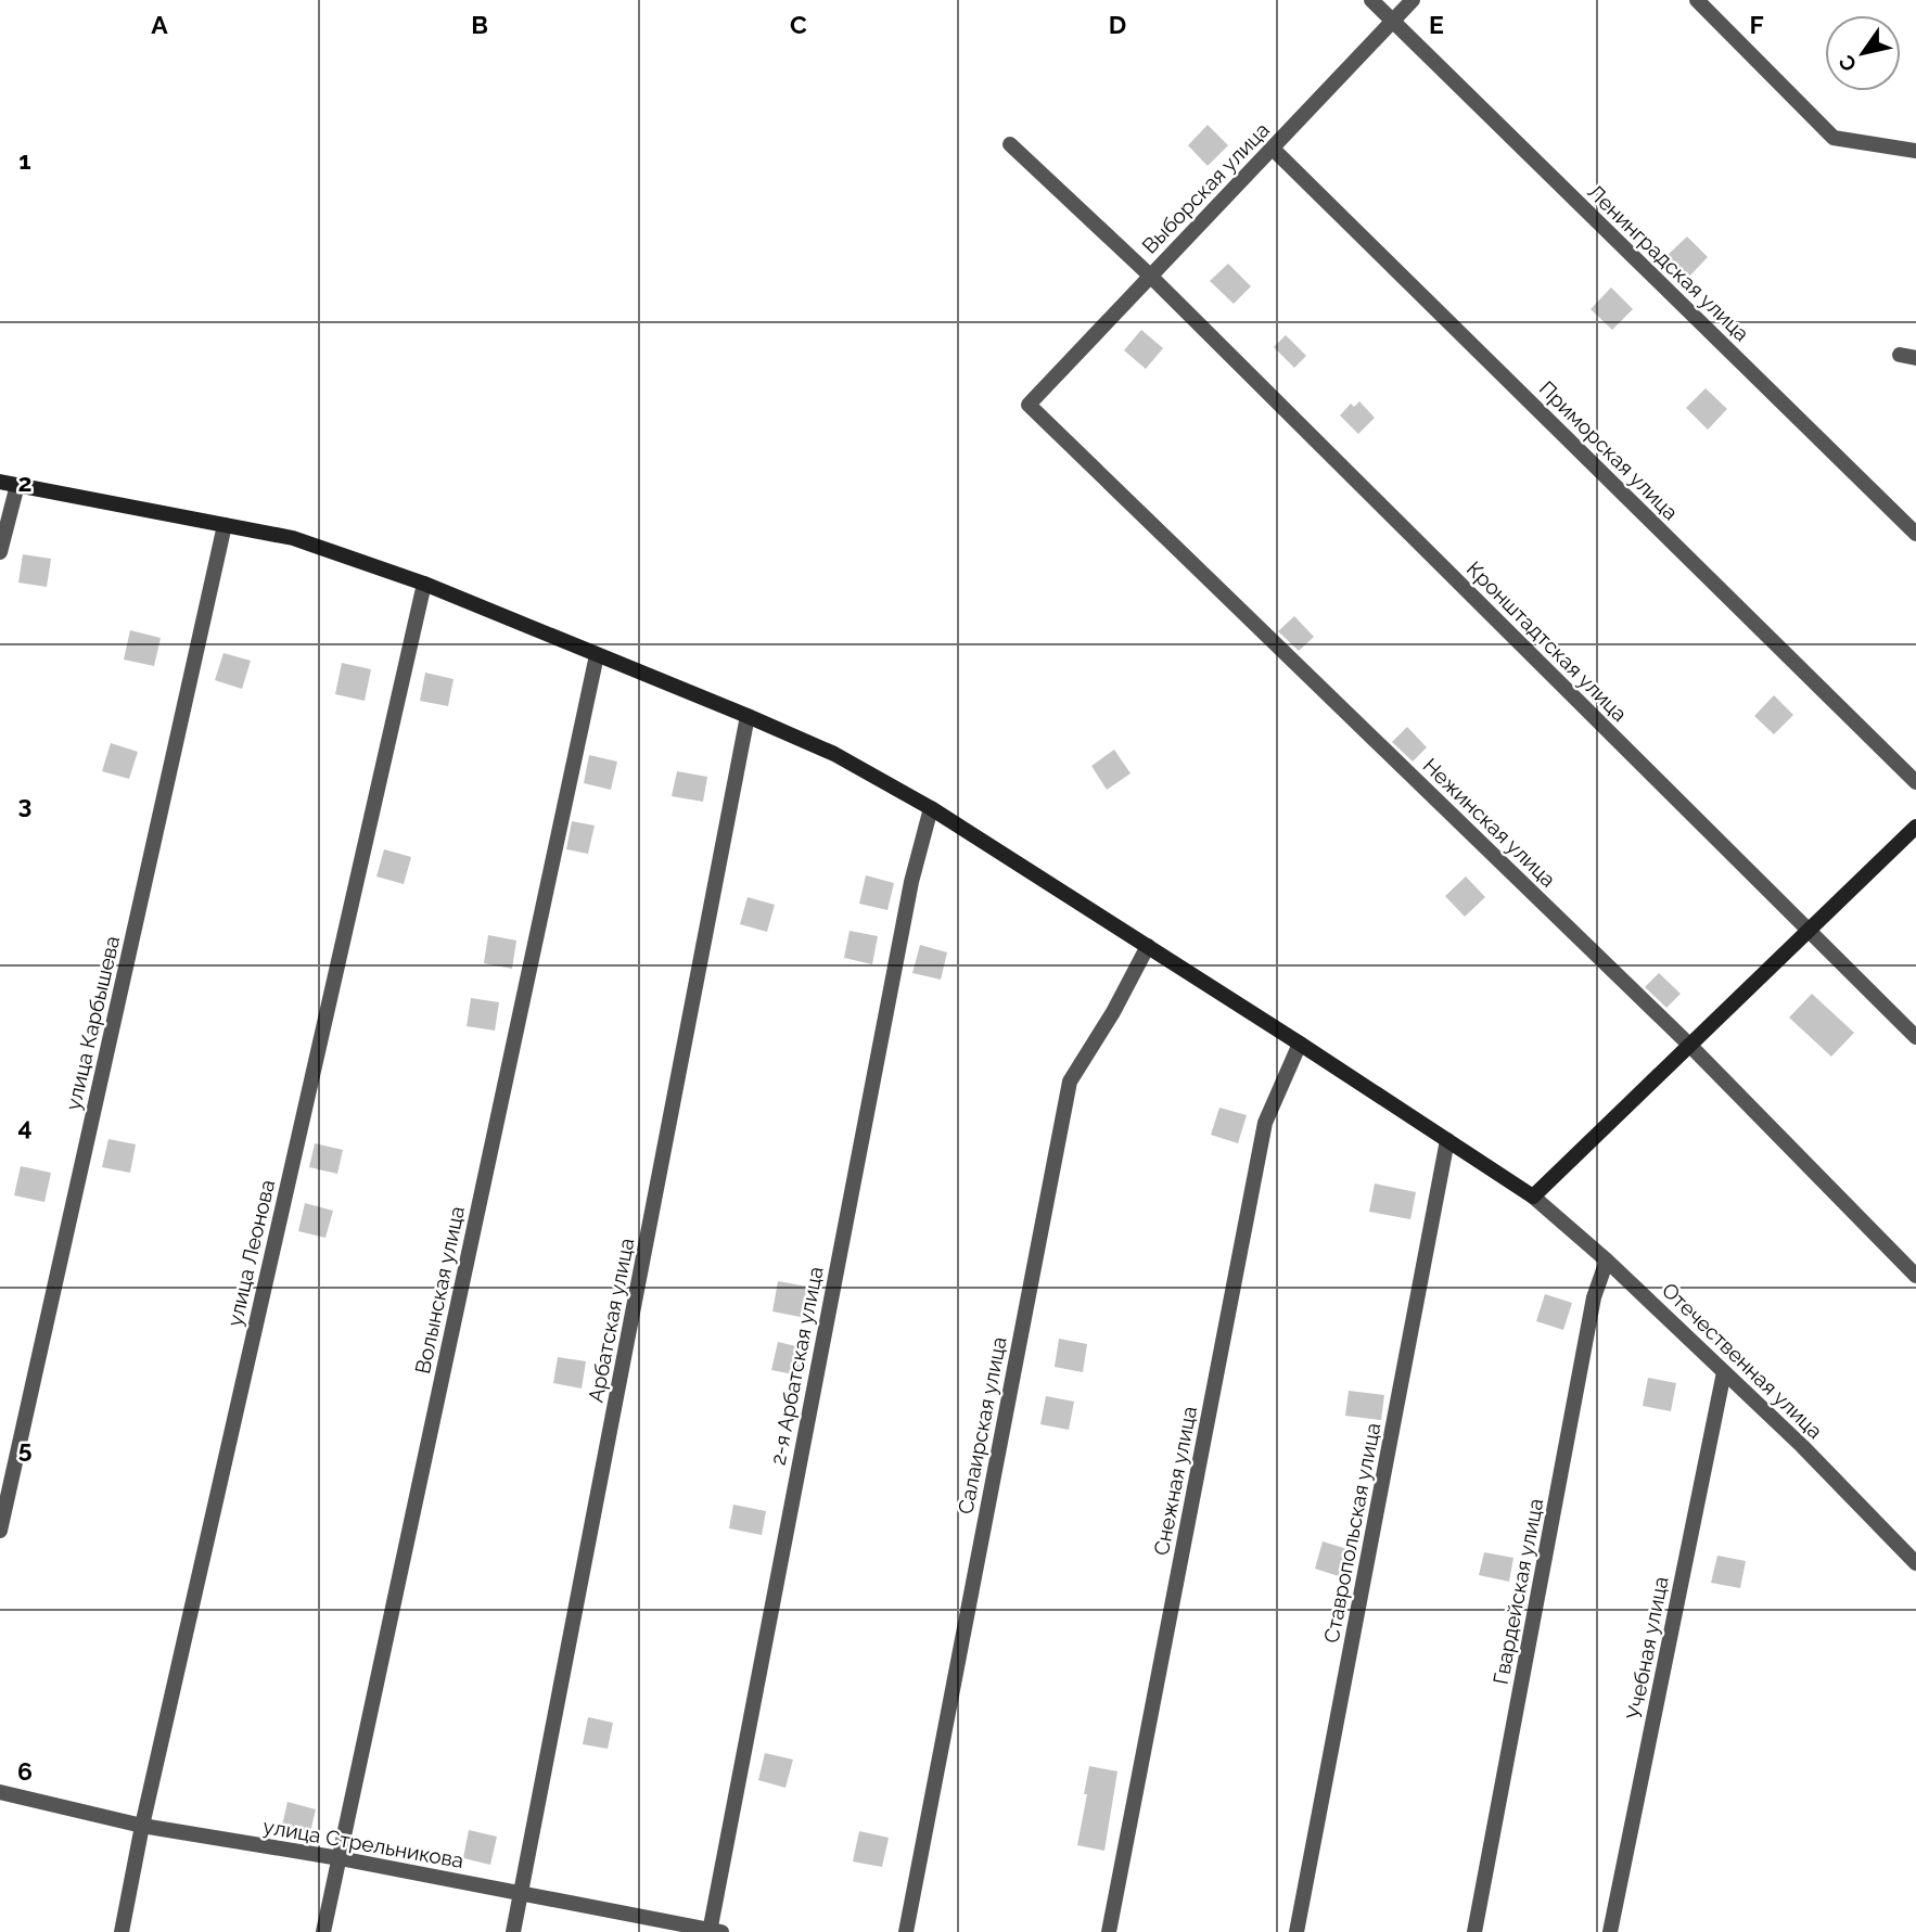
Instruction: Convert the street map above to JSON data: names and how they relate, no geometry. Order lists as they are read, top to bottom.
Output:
{
  "streets": {
    "street": [
      "Выборская улица",
      "Ленинградская улица",
      "Приморская улица",
      "Кронштадтская улица",
      "Нежинская улица",
      "улица Карбышева",
      "улица Леонова",
      "Волынская улица",
      "Арбатская улица",
      "Отечественная улица",
      "2-я Арбатская улица",
      "Салаирская улица",
      "Снежная улица",
      "Ставропольская улица",
      "Гвардейская улица",
      "Учебная улица",
      "улица Стрельникова"
    ]
  },
  "crossings": [
    ["Выборская улица", "Ленинградская улица"],
    ["Выборская улица", "Приморская улица"],
    ["Выборская улица", "Кронштадтская улица"],
    ["Выборская улица", "Нежинская улица"],
    ["улица Леонова", "улица Стрельникова"],
    ["Волынская улица", "улица Стрельникова"],
    ["Арбатская улица", "улица Стрельникова"],
    ["Отечественная улица", "Гвардейская улица"],
    ["Отечественная улица", "Учебная улица"],
    ["2-я Арбатская улица", "улица Стрельникова"]
  ],
  "north": "bottom left",
  "grid": {
    "columns": [
      "A",
      "B",
      "C",
      "D",
      "E",
      "F"
    ],
    "rows": [
      "1",
      "2",
      "3",
      "4",
      "5",
      "6"
    ]
  }
}
